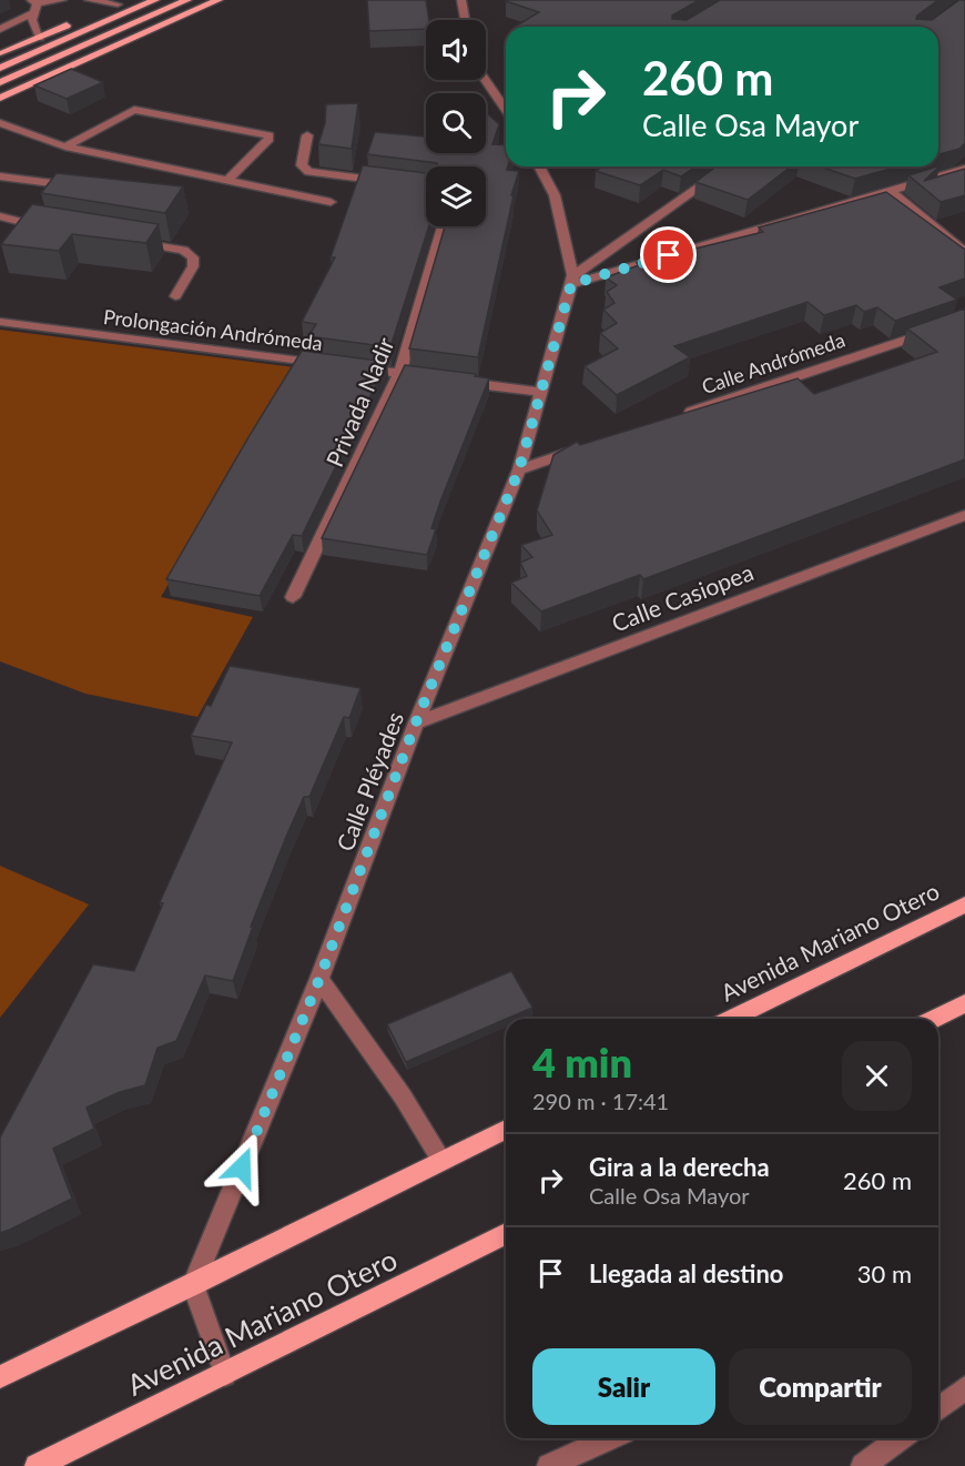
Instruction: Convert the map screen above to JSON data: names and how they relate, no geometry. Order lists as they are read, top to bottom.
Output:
{
  "streets": {
    "main road": ["Avenida Mariano Otero"],
    "street": [
      "Prolongación Andrómeda",
      "Calle Andrómeda",
      "Privada Nadir",
      "Calle Casiopea",
      "Calle Pléyades"
    ]
  },
  "crossings": [
    ["Prolongación Andrómeda", "Privada Nadir"],
    ["Prolongación Andrómeda", "Calle Pléyades"],
    ["Calle Casiopea", "Calle Pléyades"]
  ],
  "page": {
    "turn": ["260 m", "Calle Osa Mayor"],
    "heading": ["4 min", "290 m · 17:41"],
    "list": [
      {
        "name": "Gira a la derecha",
        "note": "Calle Osa Mayor",
        "value": "260 m"
      },
      {
        "name": "Llegada al destino",
        "value": "30 m"
      }
    ],
    "buttons": ["Salir", "Compartir"]
  }
}
